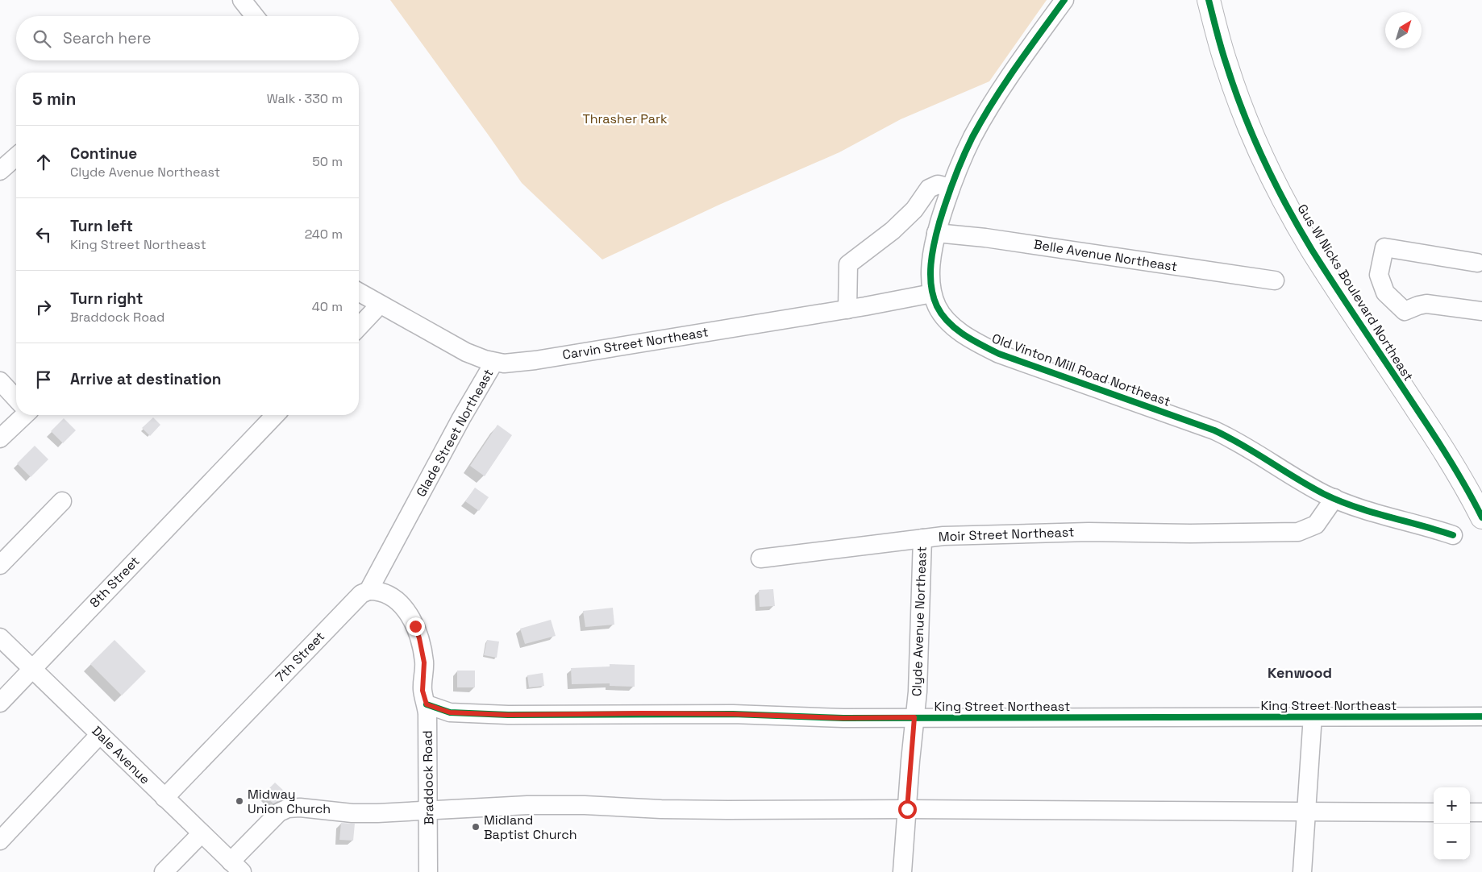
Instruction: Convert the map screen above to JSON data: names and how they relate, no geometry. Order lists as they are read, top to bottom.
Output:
{
  "streets": {
    "main road": ["Gus W Nicks Boulevard Northeast"],
    "street": [
      "Belle Avenue Northeast",
      "Carvin Street Northeast",
      "Old Vinton Mill Road Northeast",
      "Glade Street Northeast",
      "Moir Street Northeast",
      "8th Street",
      "Clyde Avenue Northeast",
      "7th Street",
      "King Street Northeast",
      "Dale Avenue",
      "Braddock Road"
    ]
  },
  "crossings": [
    ["Belle Avenue Northeast", "Old Vinton Mill Road Northeast"],
    ["Carvin Street Northeast", "Old Vinton Mill Road Northeast"],
    ["Carvin Street Northeast", "Glade Street Northeast"],
    ["Old Vinton Mill Road Northeast", "Moir Street Northeast"],
    ["Glade Street Northeast", "7th Street"],
    ["Moir Street Northeast", "Clyde Avenue Northeast"],
    ["8th Street", "Dale Avenue"],
    ["Clyde Avenue Northeast", "King Street Northeast"],
    ["7th Street", "Dale Avenue"],
    ["7th Street", "Braddock Road"],
    ["King Street Northeast", "Braddock Road"]
  ],
  "districts": ["Kenwood"],
  "parks": ["Thrasher Park"],
  "places": ["Midway Union Church", "Midland Baptist Church"],
  "north": "top right",
  "page": {
    "search": "Search here",
    "heading": ["5 min", "Walk · 330 m"],
    "list": [
      ["Continue", "Clyde Avenue Northeast", "50 m"],
      ["Turn left", "King Street Northeast", "240 m"],
      ["Turn right", "Braddock Road", "40 m"],
      "Arrive at destination"
    ],
    "map_buttons": ["+", "−"]
  }
}
